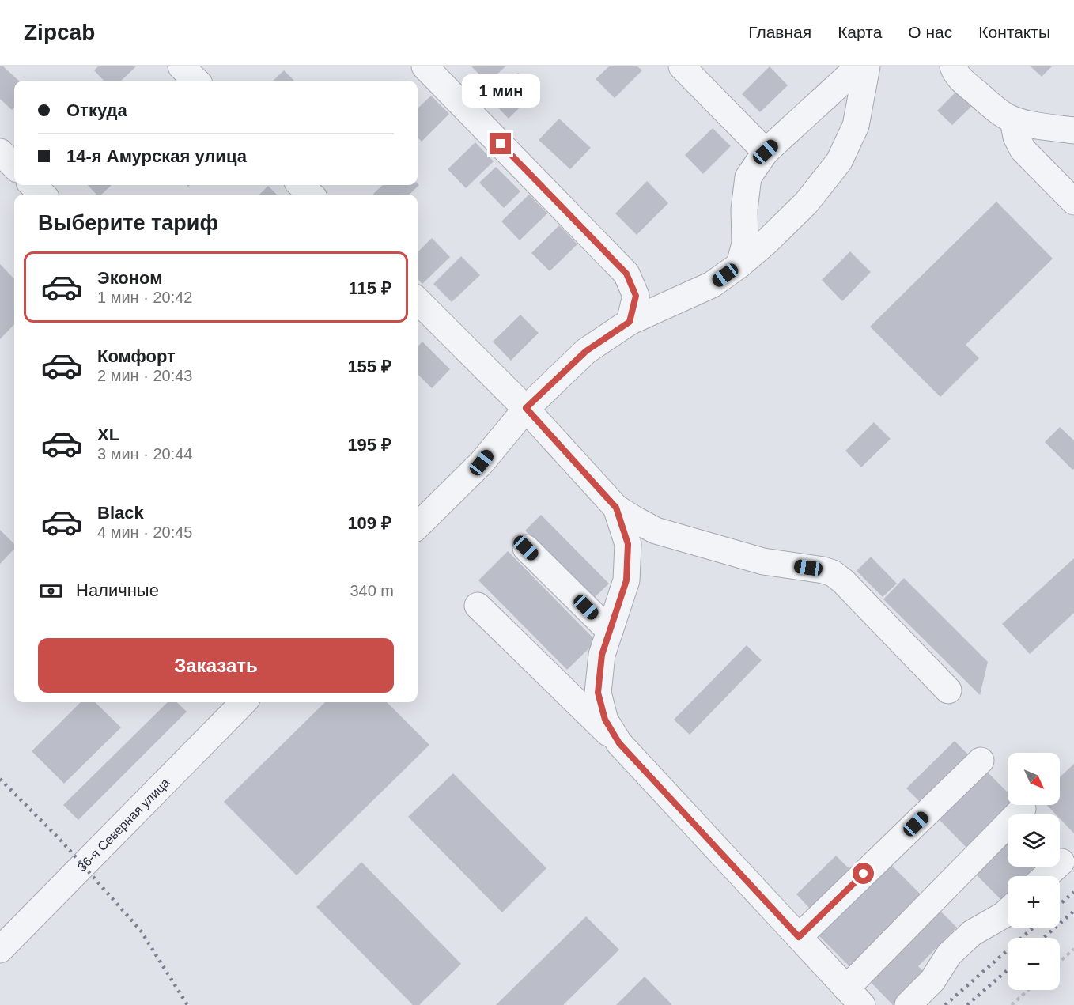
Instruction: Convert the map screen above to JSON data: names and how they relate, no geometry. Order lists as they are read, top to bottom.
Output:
{
  "streets": {
    "street": ["36-я Северная улица"]
  },
  "north": "bottom right",
  "page": {
    "header": "Zipcab",
    "nav": [
      "Главная",
      "Карта",
      "О нас",
      "Контакты"
    ],
    "bubble": "1 мин",
    "banner": ["Откуда", "14-я Амурская улица"],
    "heading": "Выберите тариф",
    "list": [
      {
        "name": "Эконом",
        "note": "1 мин · 20:42",
        "value": "115 ₽"
      },
      {
        "name": "Комфорт",
        "note": "2 мин · 20:43",
        "value": "155 ₽"
      },
      {
        "name": "XL",
        "note": "3 мин · 20:44",
        "value": "195 ₽"
      },
      {
        "name": "Black",
        "note": "4 мин · 20:45",
        "value": "109 ₽"
      }
    ],
    "pay": ["Наличные", "340 m"],
    "buttons": "Заказать",
    "map_buttons": ["+", "−"]
  }
}
